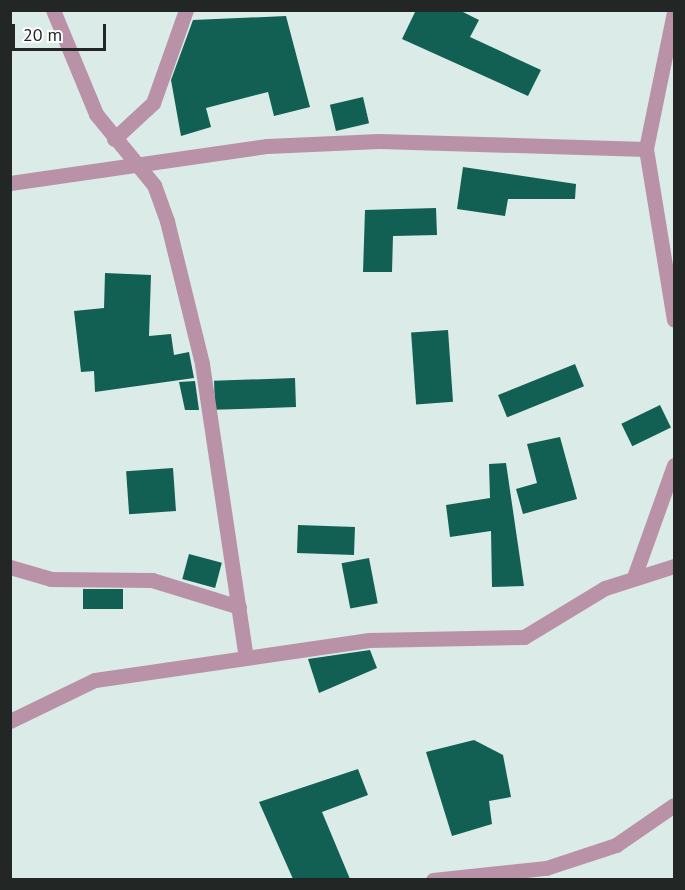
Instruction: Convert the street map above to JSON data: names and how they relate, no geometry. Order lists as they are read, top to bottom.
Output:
{
  "scale_bar": "20 m"
}
